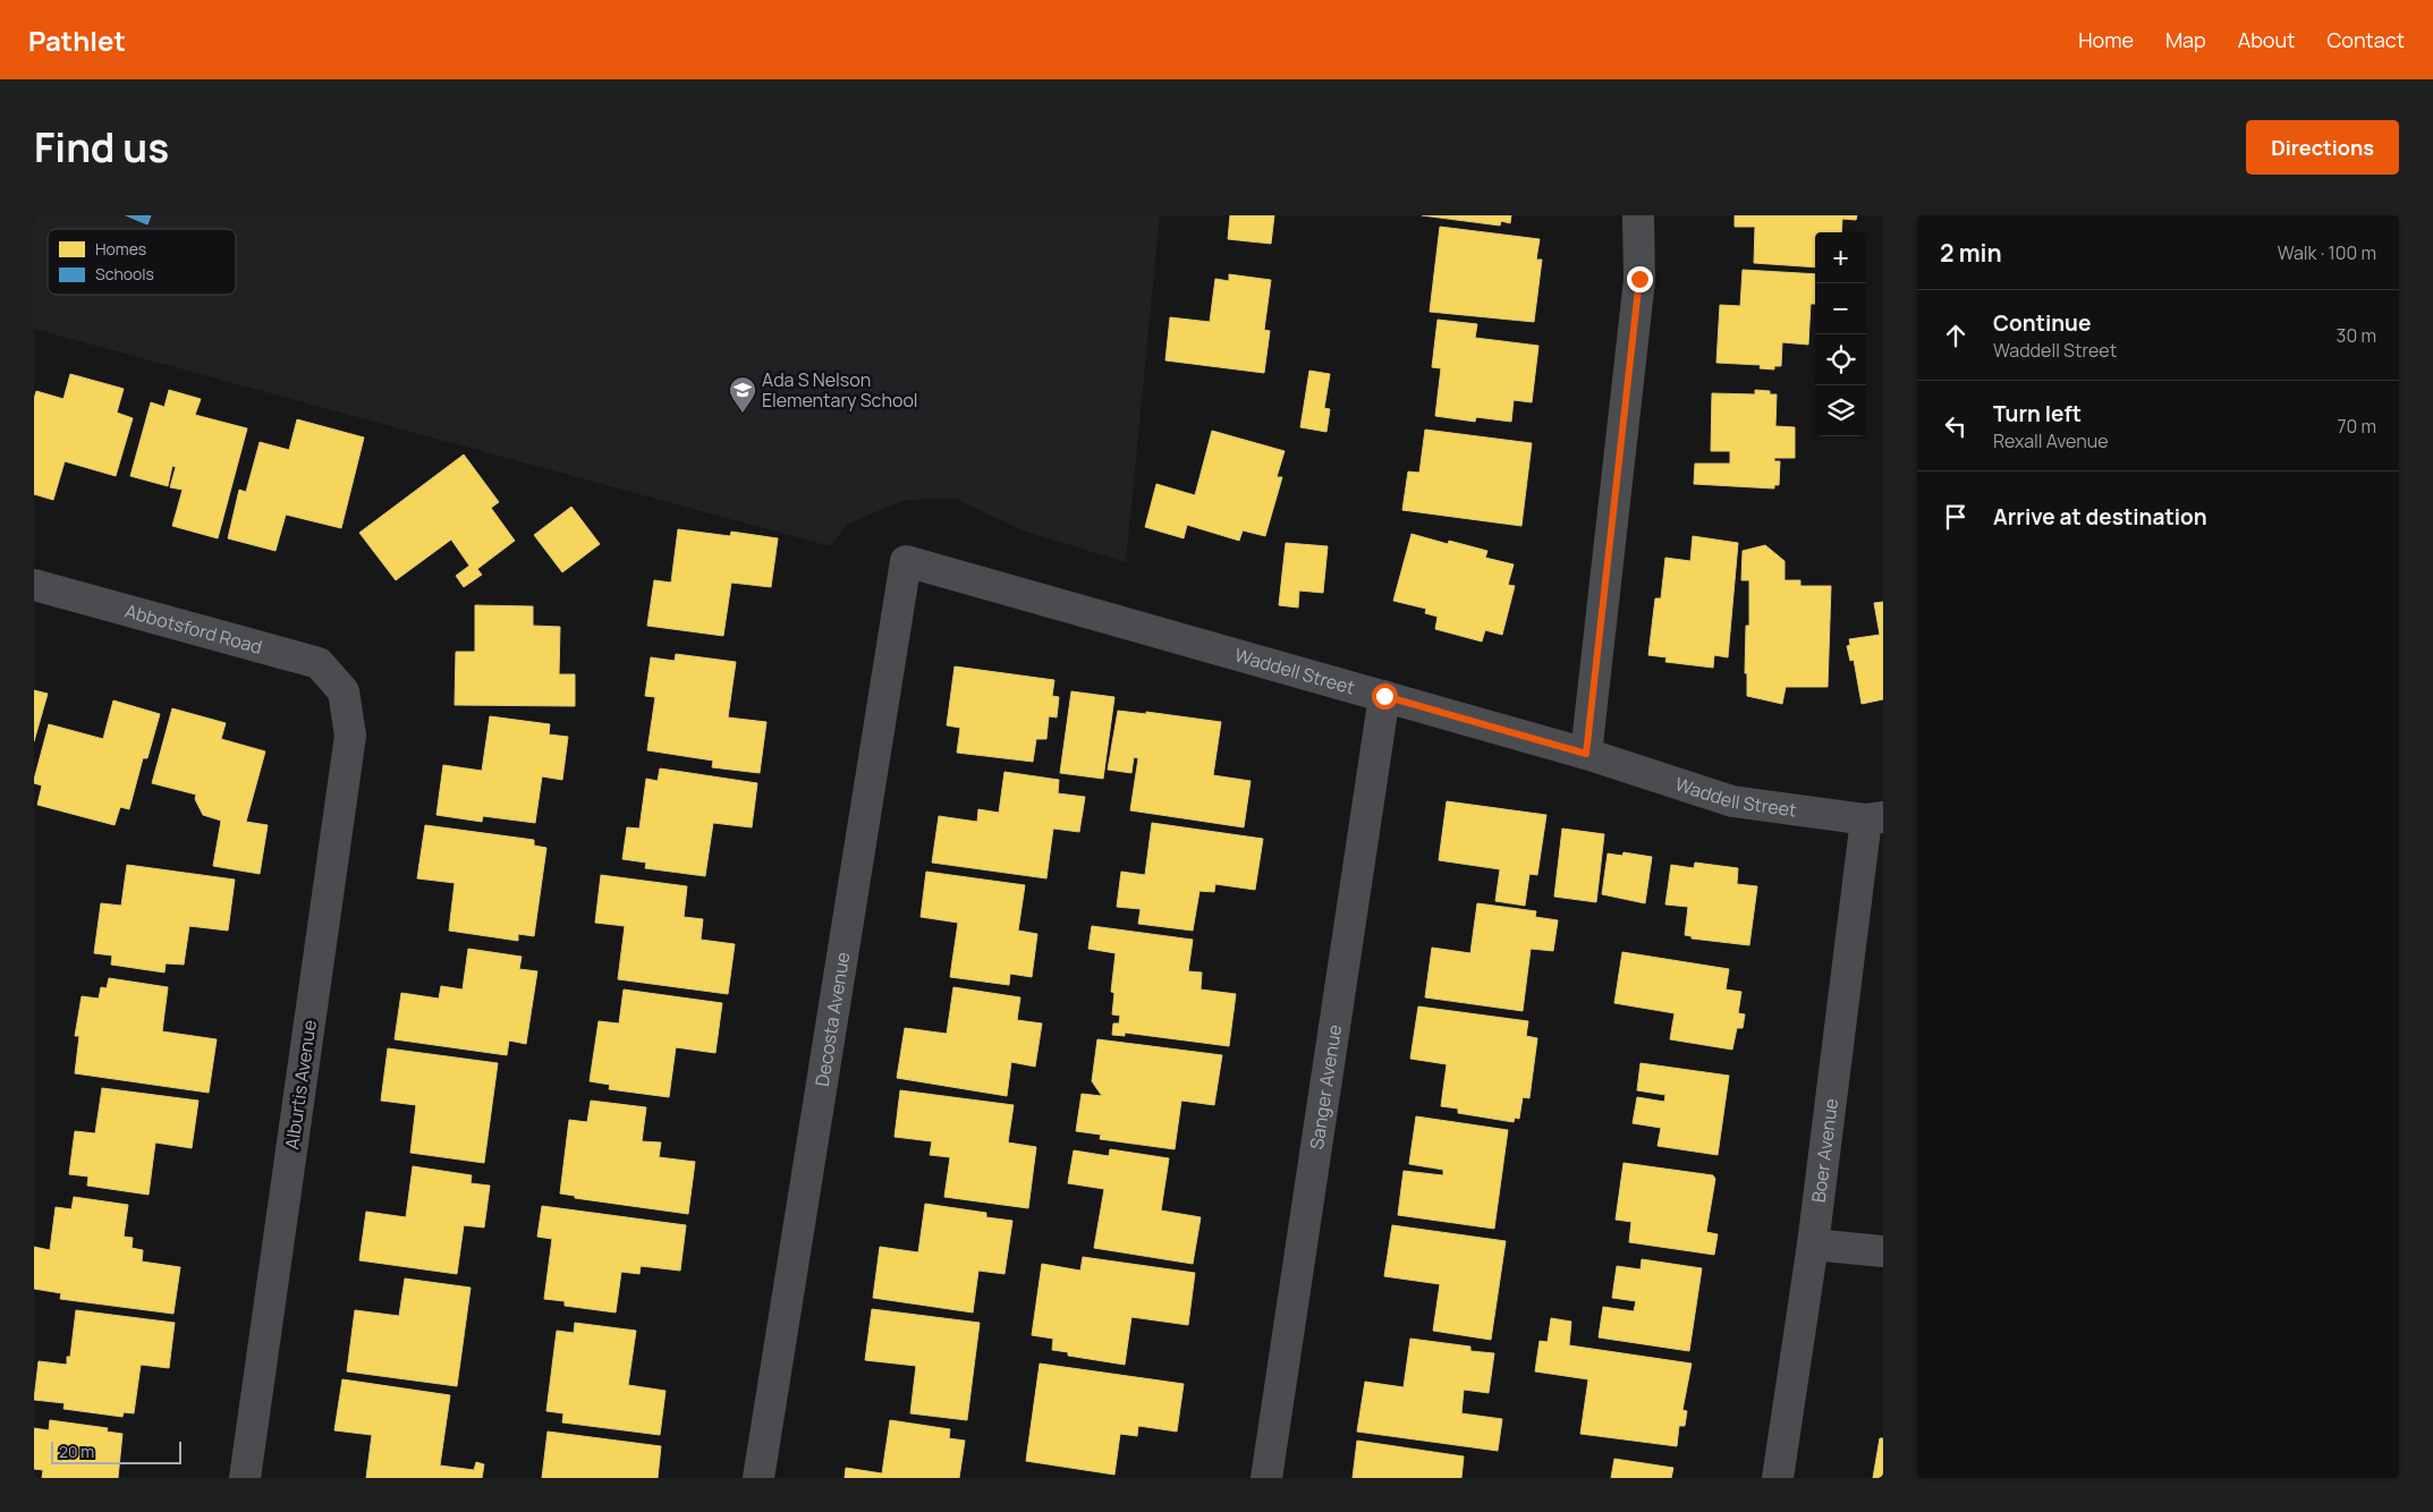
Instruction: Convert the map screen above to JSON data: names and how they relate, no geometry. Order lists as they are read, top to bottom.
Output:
{
  "streets": {
    "street": [
      "Abbotsford Road",
      "Waddell Street",
      "Decosta Avenue",
      "Alburtis Avenue",
      "Sanger Avenue",
      "Boer Avenue"
    ]
  },
  "crossings": [
    ["Abbotsford Road", "Alburtis Avenue"],
    ["Waddell Street", "Decosta Avenue"],
    ["Waddell Street", "Sanger Avenue"],
    ["Waddell Street", "Boer Avenue"]
  ],
  "places": {
    "school or university": ["Ada S Nelson Elementary School"]
  },
  "legend": ["Homes", "Schools"],
  "scale_bar": "20 m",
  "page": {
    "header": "Pathlet",
    "nav": [
      "Home",
      "Map",
      "About",
      "Contact"
    ],
    "title": "Find us",
    "buttons": "Directions",
    "heading": ["2 min", "Walk · 100 m"],
    "map_buttons": ["+", "−"],
    "list": [
      ["Continue", "Waddell Street", "30 m"],
      ["Turn left", "Rexall Avenue", "70 m"],
      "Arrive at destination"
    ],
    "scale": "20 m"
  }
}
